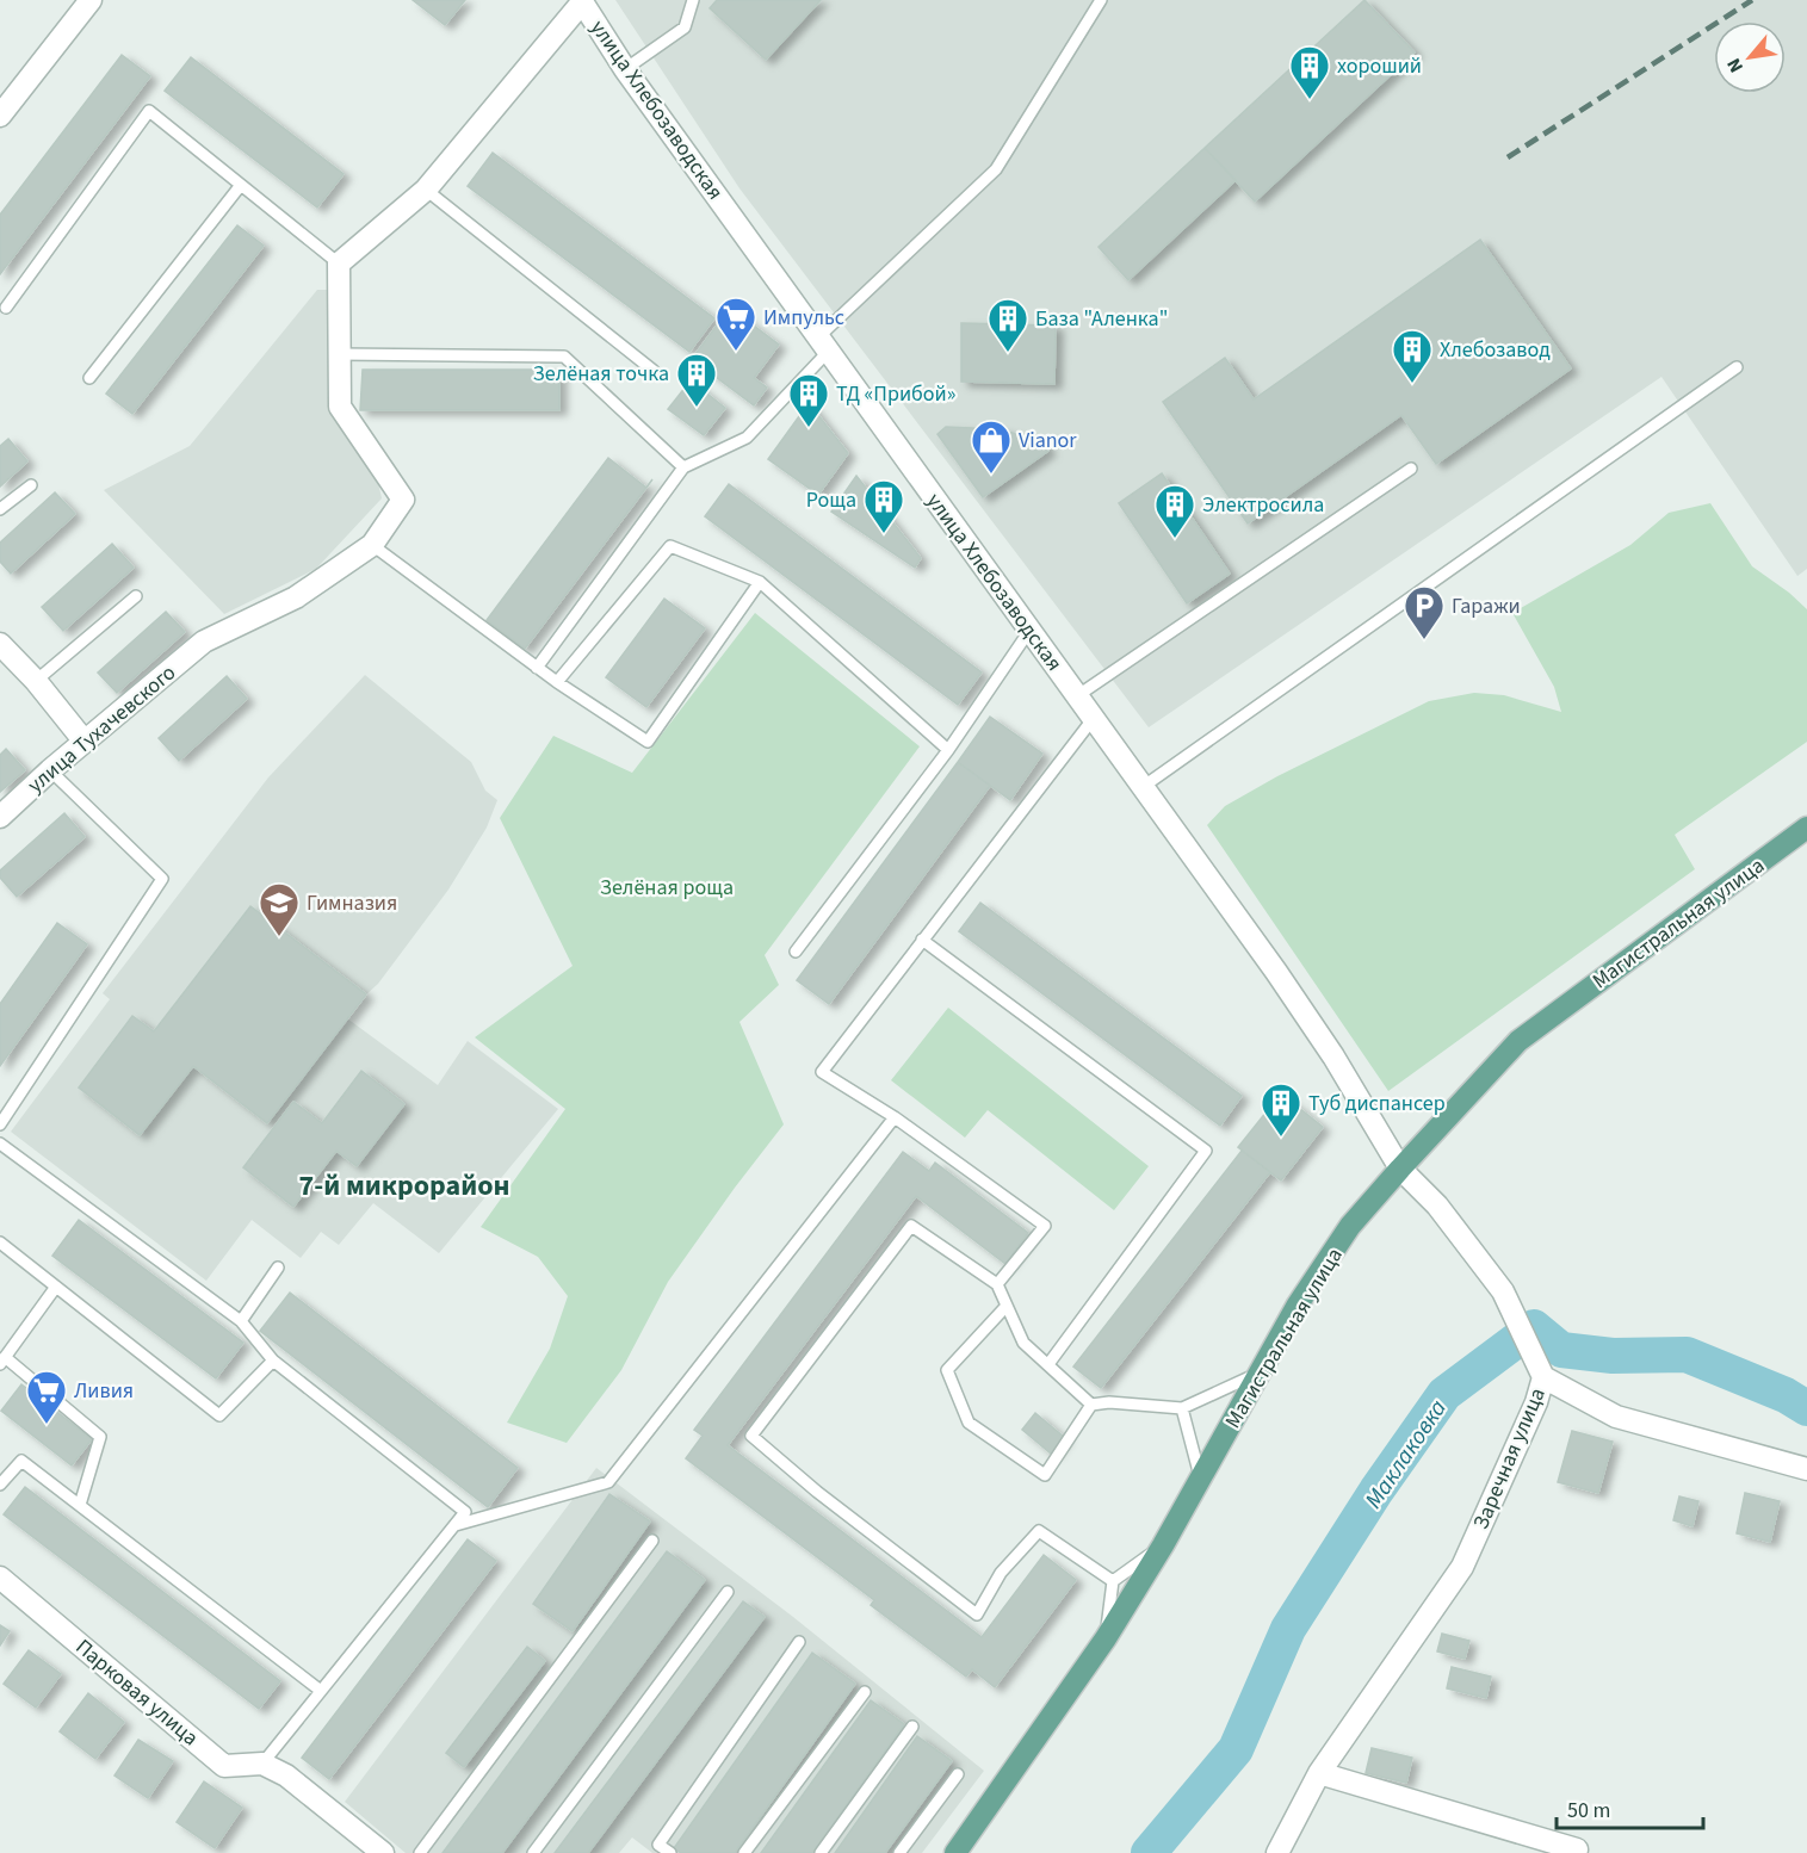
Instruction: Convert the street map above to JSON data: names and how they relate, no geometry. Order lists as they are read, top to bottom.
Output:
{
  "streets": {
    "main road": ["Магистральная улица"],
    "street": [
      "улица Хлебозаводская",
      "улица Тухачевского",
      "Заречная улица",
      "Парковая улица"
    ]
  },
  "crossings": [
    ["улица Хлебозаводская", "Магистральная улица"],
    ["улица Хлебозаводская", "Заречная улица"]
  ],
  "districts": ["7-й микрорайон"],
  "water": ["Маклаковка"],
  "parks": ["Зелёная роща"],
  "places": {
    "building": [
      "хороший",
      "База \"Аленка\"",
      "Хлебозавод",
      "Зелёная точка",
      "ТД «Прибой»",
      "Роща",
      "Электросила",
      "Туб диспансер"
    ],
    "supermarket": ["Импульс", "Ливия"],
    "shop": ["Vianor"],
    "parking": ["Гаражи"],
    "school or university": ["Гимназия"]
  },
  "scale_bar": "50 m",
  "north": "bottom left"
}
